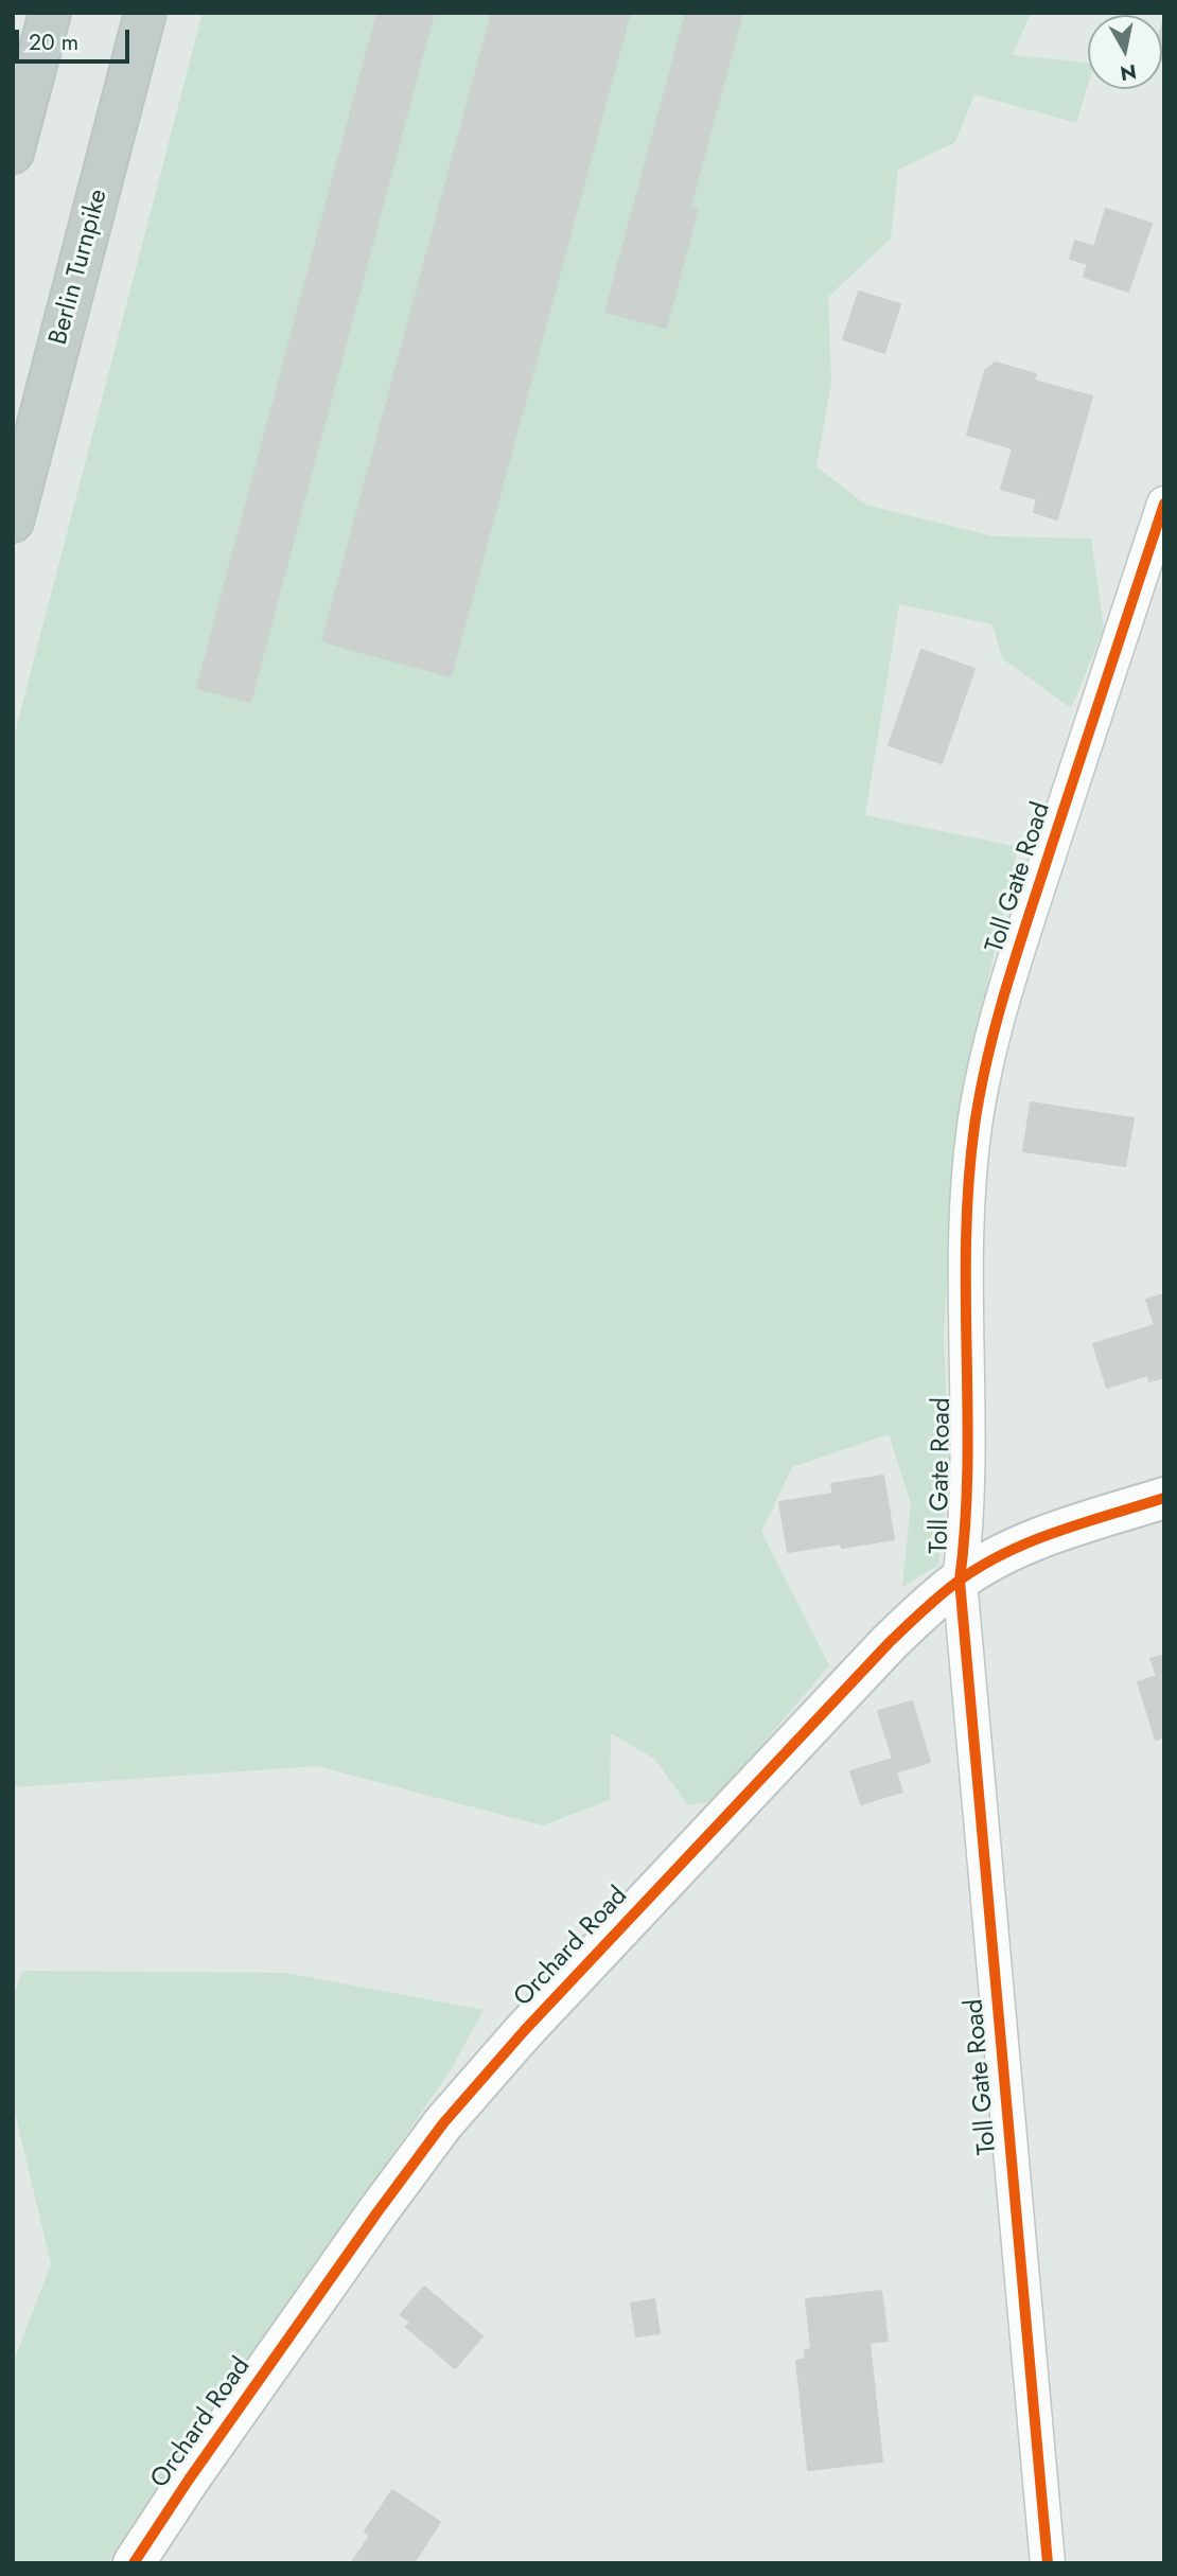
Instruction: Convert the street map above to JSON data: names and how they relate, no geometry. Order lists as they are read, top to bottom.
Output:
{
  "streets": {
    "highway": ["Berlin Turnpike"],
    "street": ["Toll Gate Road", "Orchard Road"]
  },
  "crossings": [
    ["Toll Gate Road", "Orchard Road"]
  ],
  "scale_bar": "20 m",
  "north": "bottom"
}
